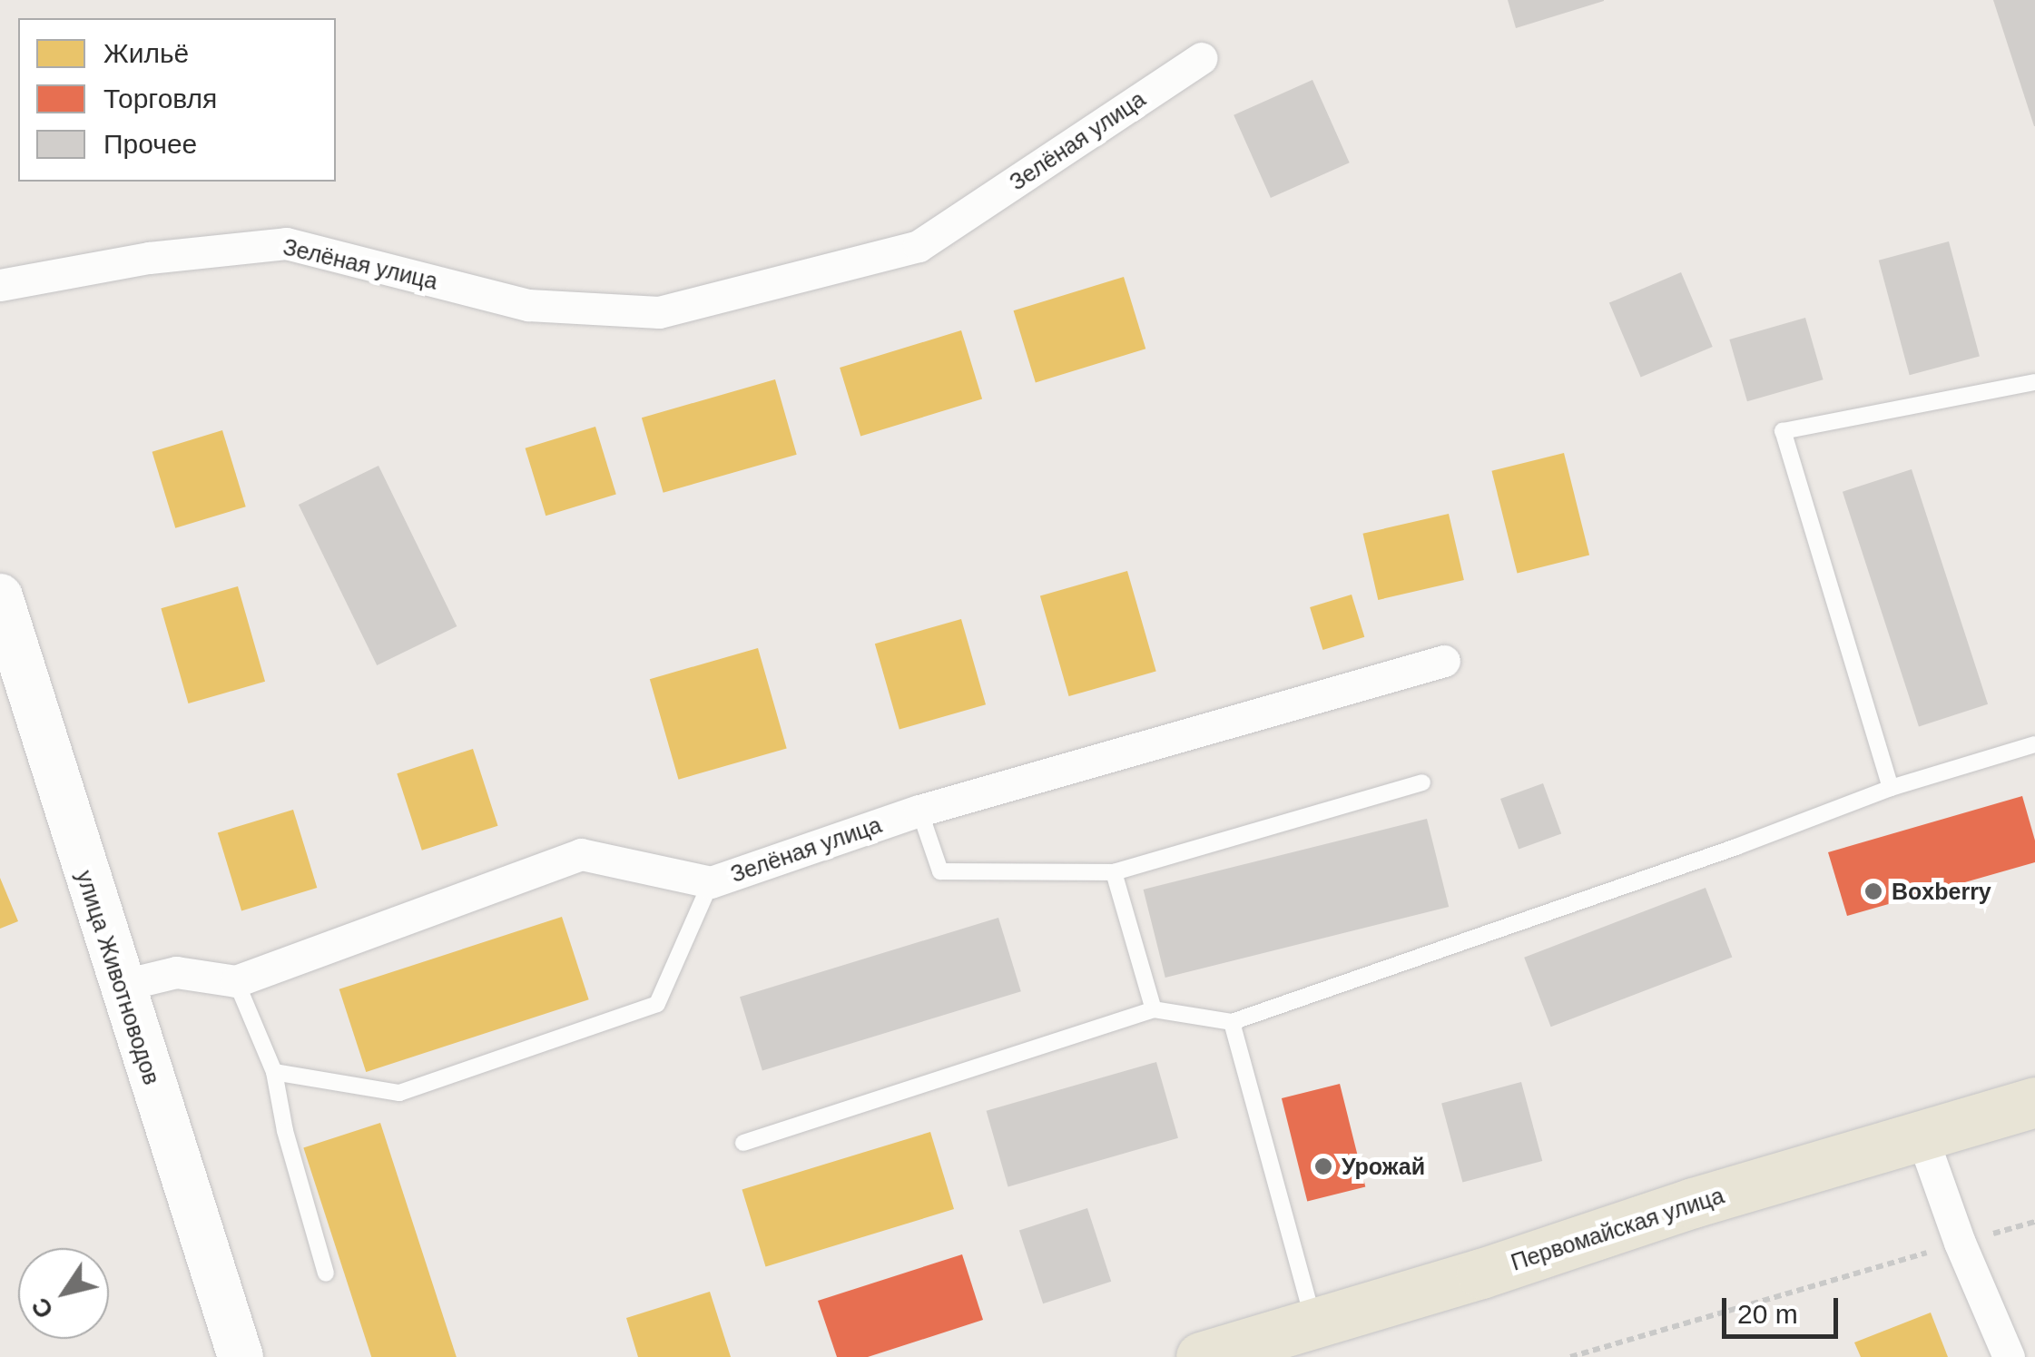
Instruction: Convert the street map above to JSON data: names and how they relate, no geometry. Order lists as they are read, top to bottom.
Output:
{
  "streets": {
    "main road": ["улица Животноводов", "Первомайская улица"],
    "street": ["Зелёная улица"]
  },
  "crossings": [
    ["Зелёная улица", "улица Животноводов"]
  ],
  "places": ["Boxberry", "Урожай"],
  "legend": ["Жильё", "Торговля", "Прочее"],
  "scale_bar": "20 m",
  "north": "bottom left"
}
